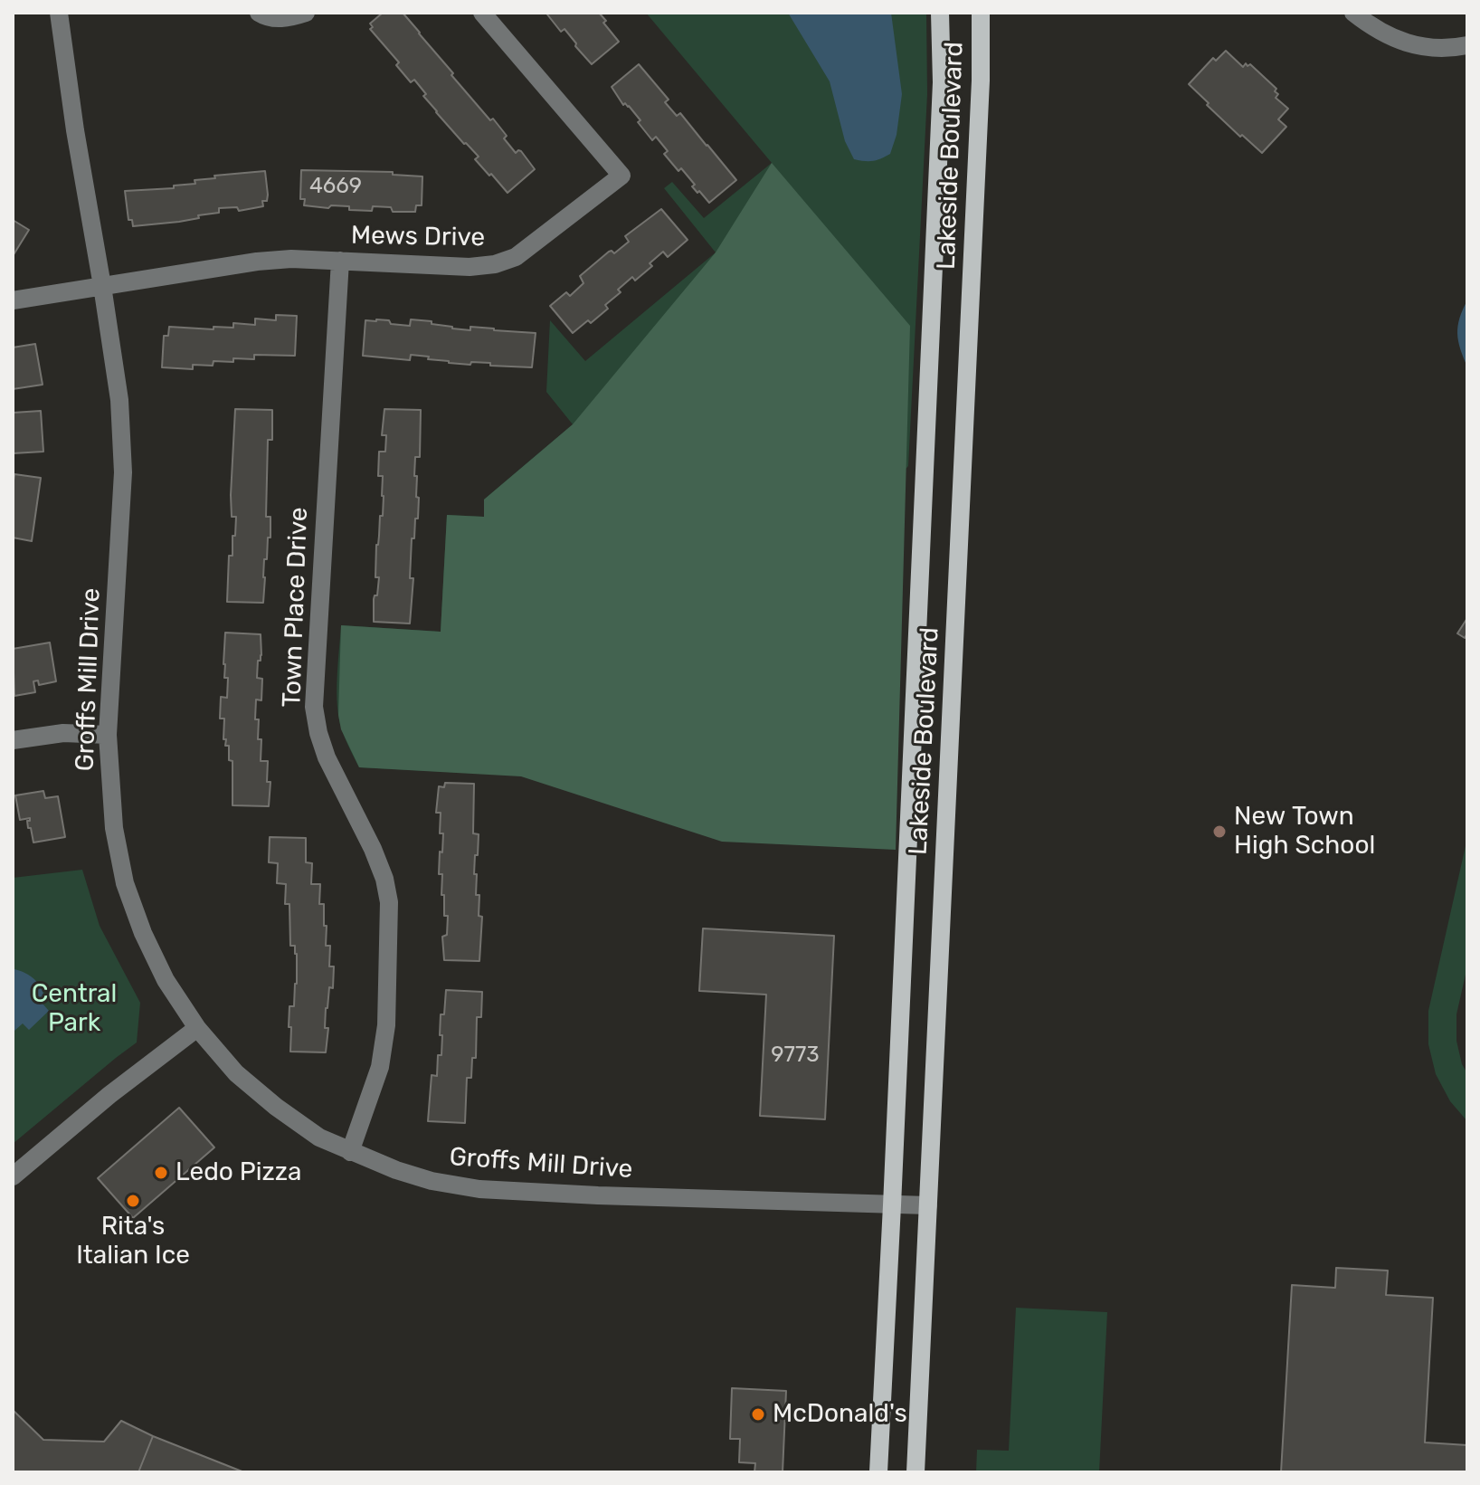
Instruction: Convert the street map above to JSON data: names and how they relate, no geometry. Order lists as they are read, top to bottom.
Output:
{
  "streets": {
    "main road": ["Lakeside Boulevard"],
    "street": ["Mews Drive", "Town Place Drive", "Groffs Mill Drive"]
  },
  "crossings": [
    ["Lakeside Boulevard", "Groffs Mill Drive"],
    ["Mews Drive", "Town Place Drive"],
    ["Mews Drive", "Groffs Mill Drive"],
    ["Town Place Drive", "Groffs Mill Drive"]
  ],
  "parks": ["Central Park"],
  "places": [
    "New Town High School",
    "Ledo Pizza",
    "Rita's Italian Ice",
    "McDonald's"
  ],
  "house_numbers": ["4669", "9773"]
}
